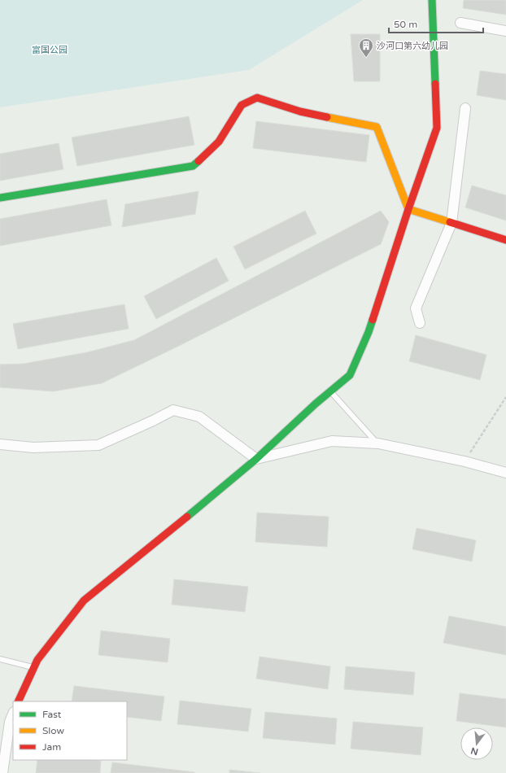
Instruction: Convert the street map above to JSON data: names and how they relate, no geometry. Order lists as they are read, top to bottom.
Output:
{
  "parks": ["富国公园"],
  "places": {
    "building": ["沙河口第六幼儿园"]
  },
  "legend": ["Fast", "Slow", "Jam"],
  "scale_bar": "50 m",
  "north": "bottom"
}
